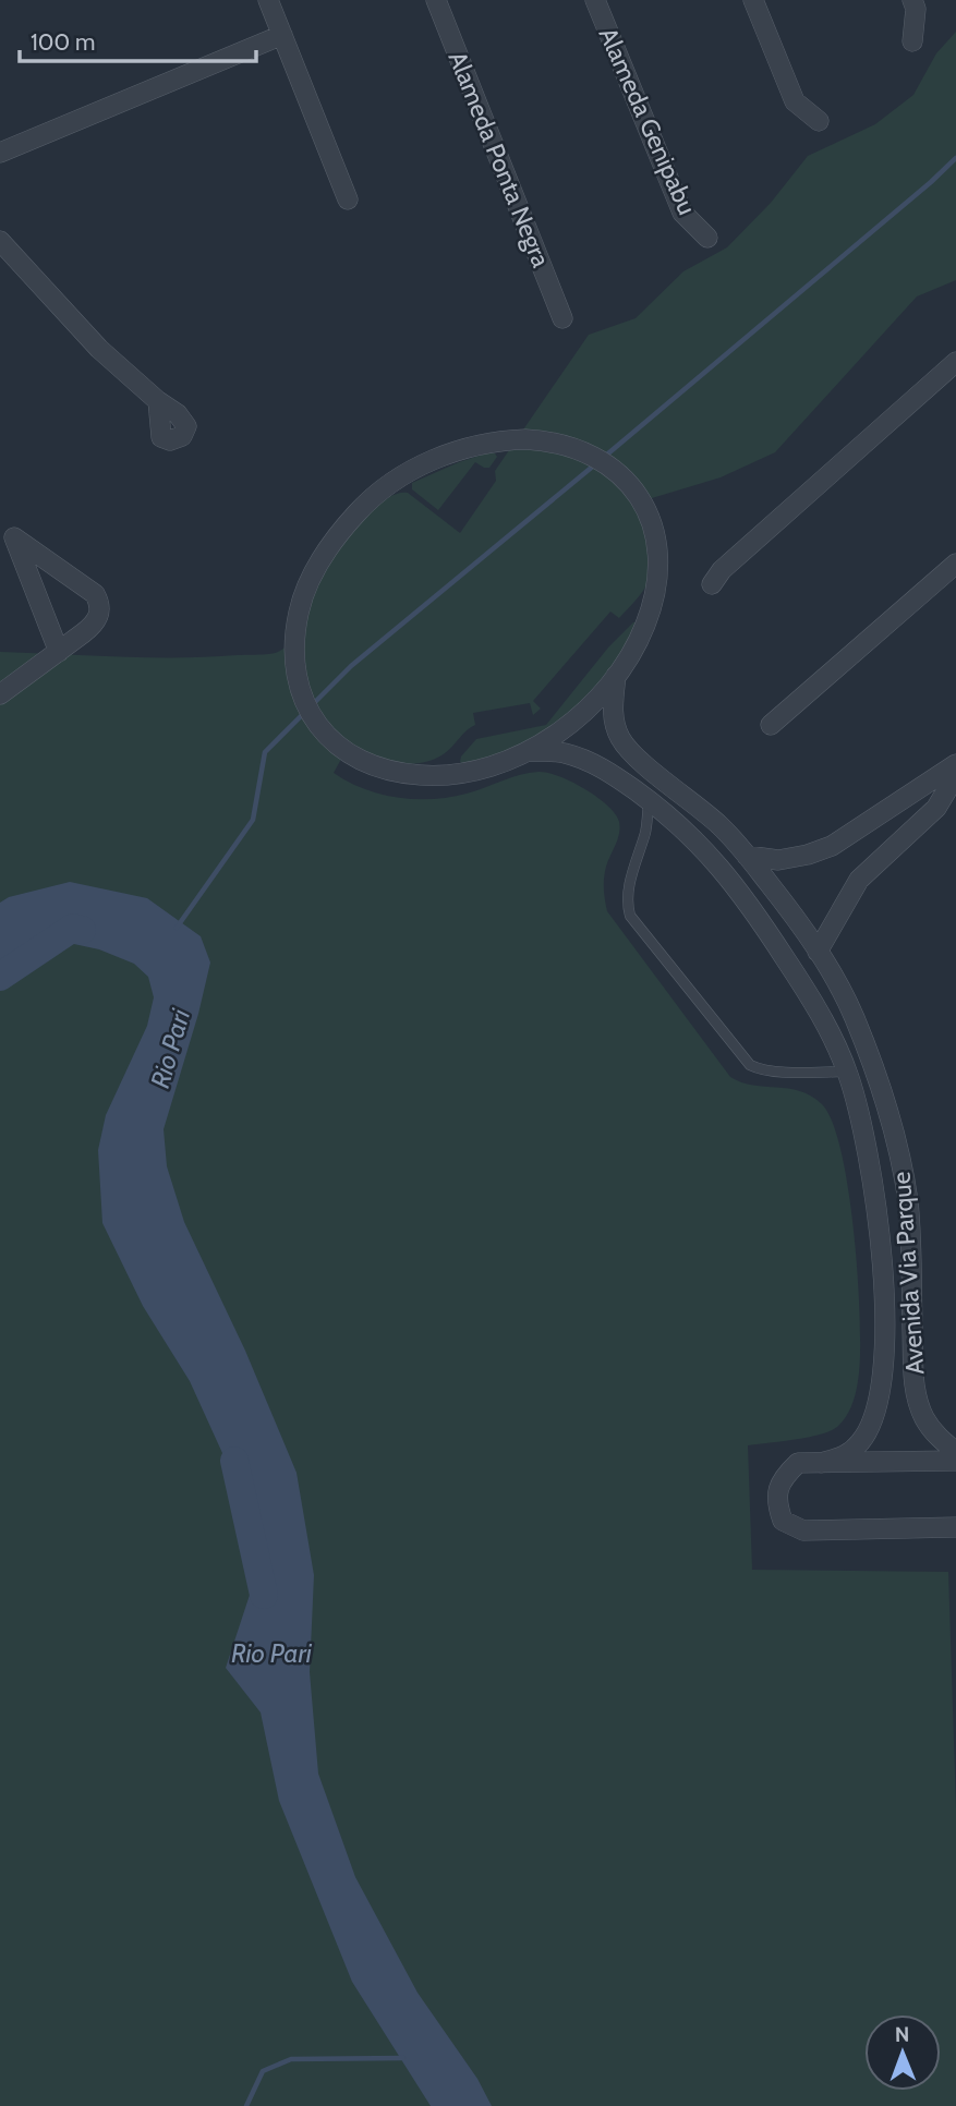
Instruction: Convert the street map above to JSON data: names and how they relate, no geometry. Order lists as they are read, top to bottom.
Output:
{
  "streets": {
    "street": ["Alameda Genipabu", "Alameda Ponta Negra", "Avenida Via Parque"]
  },
  "water": ["Rio Pari"],
  "scale_bar": "100 m",
  "north": "top"
}
